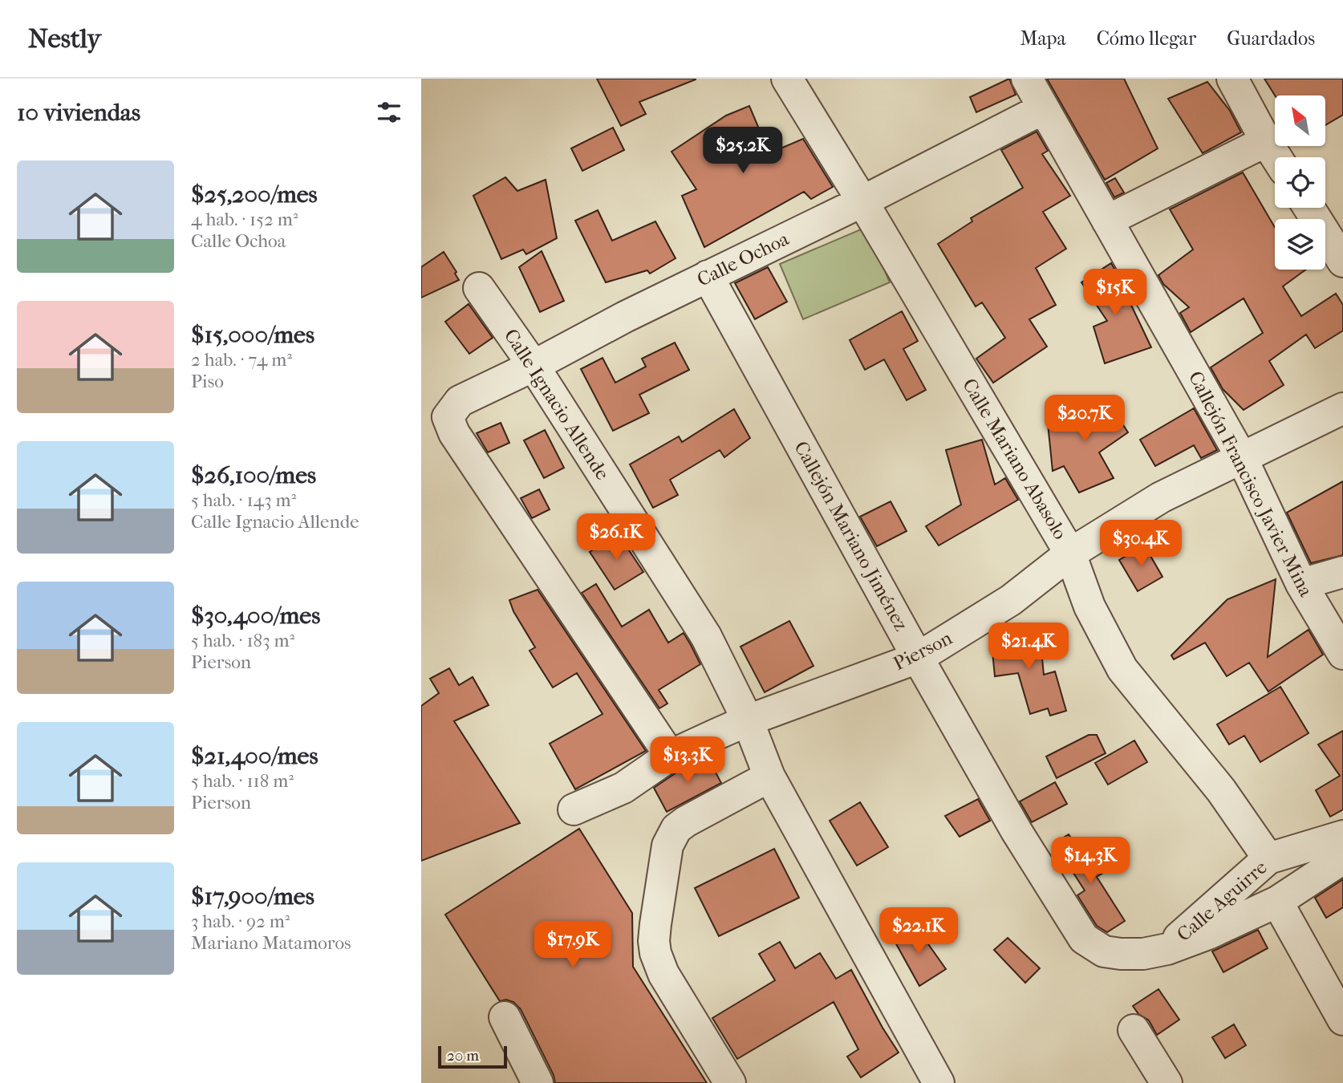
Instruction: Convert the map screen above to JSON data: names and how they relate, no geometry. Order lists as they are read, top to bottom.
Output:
{
  "streets": {
    "street": [
      "Calle Ochoa",
      "Calle Ignacio Allende",
      "Calle Mariano Abasolo",
      "Callejón Francisco Javier Mina",
      "Callejón Mariano Jiménez",
      "Pierson",
      "Calle Aguirre"
    ]
  },
  "crossings": [
    ["Calle Ochoa", "Calle Ignacio Allende"],
    ["Calle Ochoa", "Calle Mariano Abasolo"],
    ["Calle Ochoa", "Callejón Francisco Javier Mina"],
    ["Calle Ochoa", "Callejón Mariano Jiménez"],
    ["Calle Ochoa", "Pierson"],
    ["Calle Ignacio Allende", "Pierson"],
    ["Calle Mariano Abasolo", "Pierson"],
    ["Calle Mariano Abasolo", "Calle Aguirre"],
    ["Callejón Francisco Javier Mina", "Pierson"],
    ["Callejón Mariano Jiménez", "Pierson"],
    ["Callejón Mariano Jiménez", "Calle Aguirre"]
  ],
  "scale_bar": "20 m",
  "north": "top left",
  "page": {
    "header": "Nestly",
    "nav": ["Mapa", "Cómo llegar", "Guardados"],
    "heading": "10 viviendas",
    "price": [
      "$25.2K",
      "$15K",
      "$20.7K",
      "$26.1K",
      "$30.4K",
      "$21.4K",
      "$13.3K",
      "$14.3K",
      "$22.1K",
      "$17.9K"
    ],
    "list": [
      {
        "name": "$25,200/mes",
        "note": "4 hab. · 152 m² · Calle Ochoa"
      },
      {
        "name": "$15,000/mes",
        "note": "2 hab. · 74 m² · Piso"
      },
      {
        "name": "$26,100/mes",
        "note": "5 hab. · 143 m² · Calle Ignacio Allende"
      },
      {
        "name": "$30,400/mes",
        "note": "5 hab. · 183 m² · Pierson"
      },
      {
        "name": "$21,400/mes",
        "note": "5 hab. · 118 m² · Pierson"
      },
      {
        "name": "$17,900/mes",
        "note": "3 hab. · 92 m² · Mariano Matamoros"
      }
    ],
    "scale": "20 m"
  }
}
